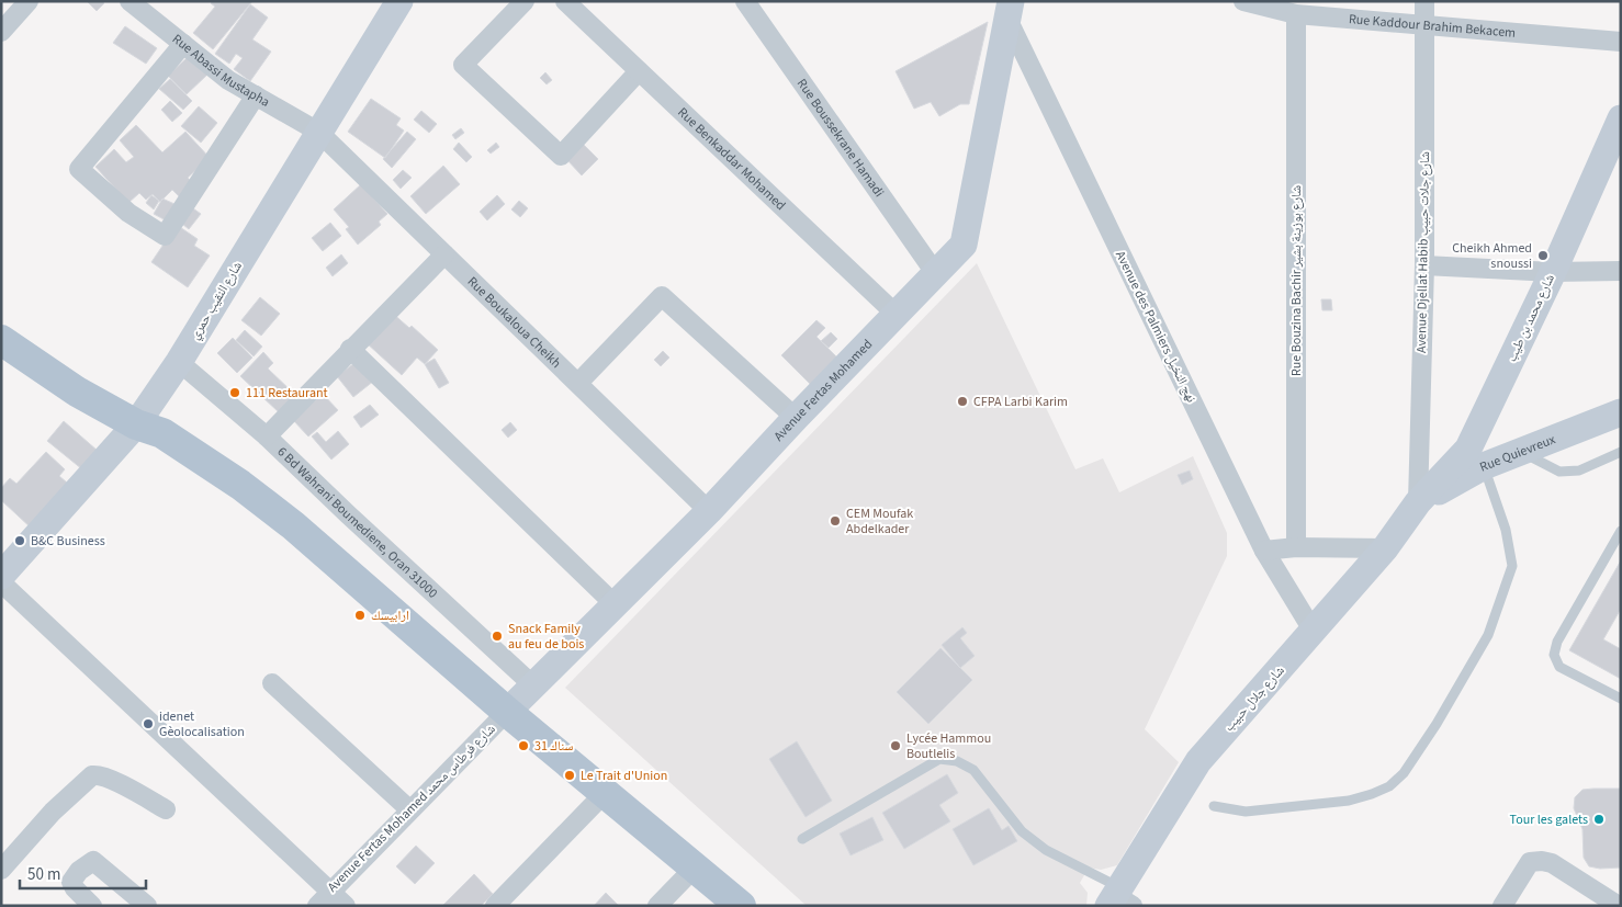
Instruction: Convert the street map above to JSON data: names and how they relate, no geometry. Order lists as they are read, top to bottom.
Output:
{
  "streets": {
    "street": [
      "Rue Kaddour Brahim Bekacem",
      "Rue Abassi Mustapha",
      "Rue Boussekrane Hamadi",
      "Rue Benkaddar Mohamed",
      "Avenue Djellat Habib شارع جلات حبيب",
      "Rue Bouzina Bachir شارع بوزينة بشير",
      "شارع النقيب حمري",
      "شارع محمد بن طيب",
      "Rue Boukaloua Cheikh",
      "Avenue des Palmiers نهج النخيل",
      "Avenue Fertas Mohamed",
      "Rue Quievreux",
      "6 Bd Wahrani Boumediene, Oran 31000",
      "شارع جلال حبيب",
      "Avenue Fertas Mohamed شارع فرطاس محمد"
    ]
  },
  "crossings": [
    ["Rue Kaddour Brahim Bekacem", "Avenue Djellat Habib شارع جلات حبيب"],
    ["Rue Kaddour Brahim Bekacem", "Rue Bouzina Bachir شارع بوزينة بشير"],
    ["Rue Abassi Mustapha", "شارع النقيب حمري"],
    ["Rue Abassi Mustapha", "Rue Boukaloua Cheikh"],
    ["Rue Boussekrane Hamadi", "Avenue Fertas Mohamed"],
    ["Rue Benkaddar Mohamed", "Avenue Fertas Mohamed"],
    ["Avenue Djellat Habib شارع جلات حبيب", "شارع محمد بن طيب"],
    ["Avenue Djellat Habib شارع جلات حبيب", "Rue Quievreux"],
    ["Avenue Djellat Habib شارع جلات حبيب", "شارع جلال حبيب"],
    ["شارع النقيب حمري", "Rue Boukaloua Cheikh"],
    ["شارع النقيب حمري", "6 Bd Wahrani Boumediene, Oran 31000"],
    ["شارع محمد بن طيب", "Rue Quievreux"],
    ["شارع محمد بن طيب", "شارع جلال حبيب"],
    ["Rue Boukaloua Cheikh", "Avenue Fertas Mohamed"],
    ["Avenue des Palmiers نهج النخيل", "Avenue Fertas Mohamed"],
    ["Avenue des Palmiers نهج النخيل", "شارع جلال حبيب"],
    ["Avenue Fertas Mohamed", "6 Bd Wahrani Boumediene, Oran 31000"],
    ["Avenue Fertas Mohamed", "Avenue Fertas Mohamed شارع فرطاس محمد"],
    ["Rue Quievreux", "شارع جلال حبيب"]
  ],
  "places": [
    "Cheikh Ahmed snoussi",
    "111 Restaurant",
    "CFPA Larbi Karim",
    "CEM Moufak Abdelkader",
    "B&C Business",
    "ارابيسك",
    "Snack Family au feu de bois",
    "idenet Gèolocalisation",
    "سناك 31",
    "Lycée Hammou Boutlelis",
    "Le Trait d'Union",
    "Tour les galets"
  ],
  "scale_bar": "50 m"
}
